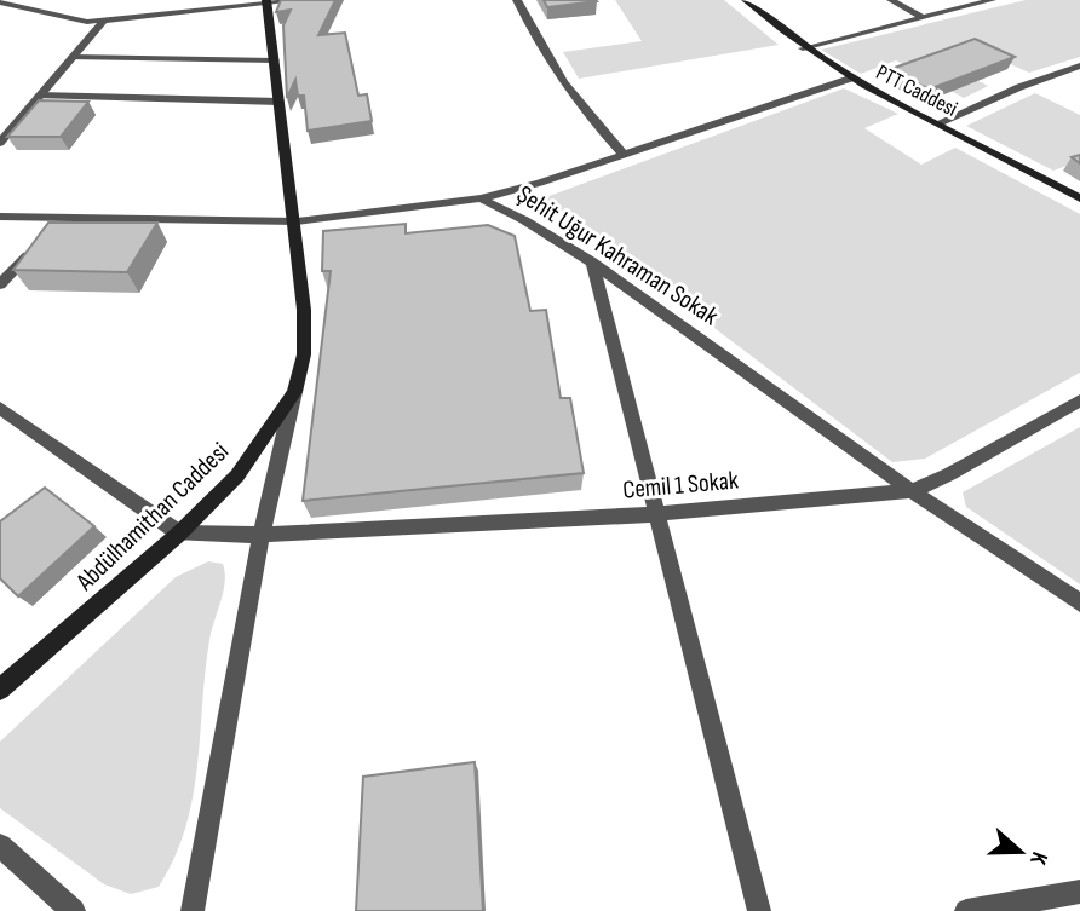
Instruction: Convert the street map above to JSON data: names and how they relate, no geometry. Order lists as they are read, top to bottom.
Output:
{
  "streets": {
    "street": [
      "PTT Caddesi",
      "Şehit Uğur Kahraman Sokak",
      "Cemil 1 Sokak",
      "Abdülhamithan Caddesi"
    ]
  },
  "crossings": [
    ["Şehit Uğur Kahraman Sokak", "Cemil 1 Sokak"],
    ["Şehit Uğur Kahraman Sokak", "Abdülhamithan Caddesi"],
    ["Cemil 1 Sokak", "Abdülhamithan Caddesi"]
  ],
  "north": "right"
}
